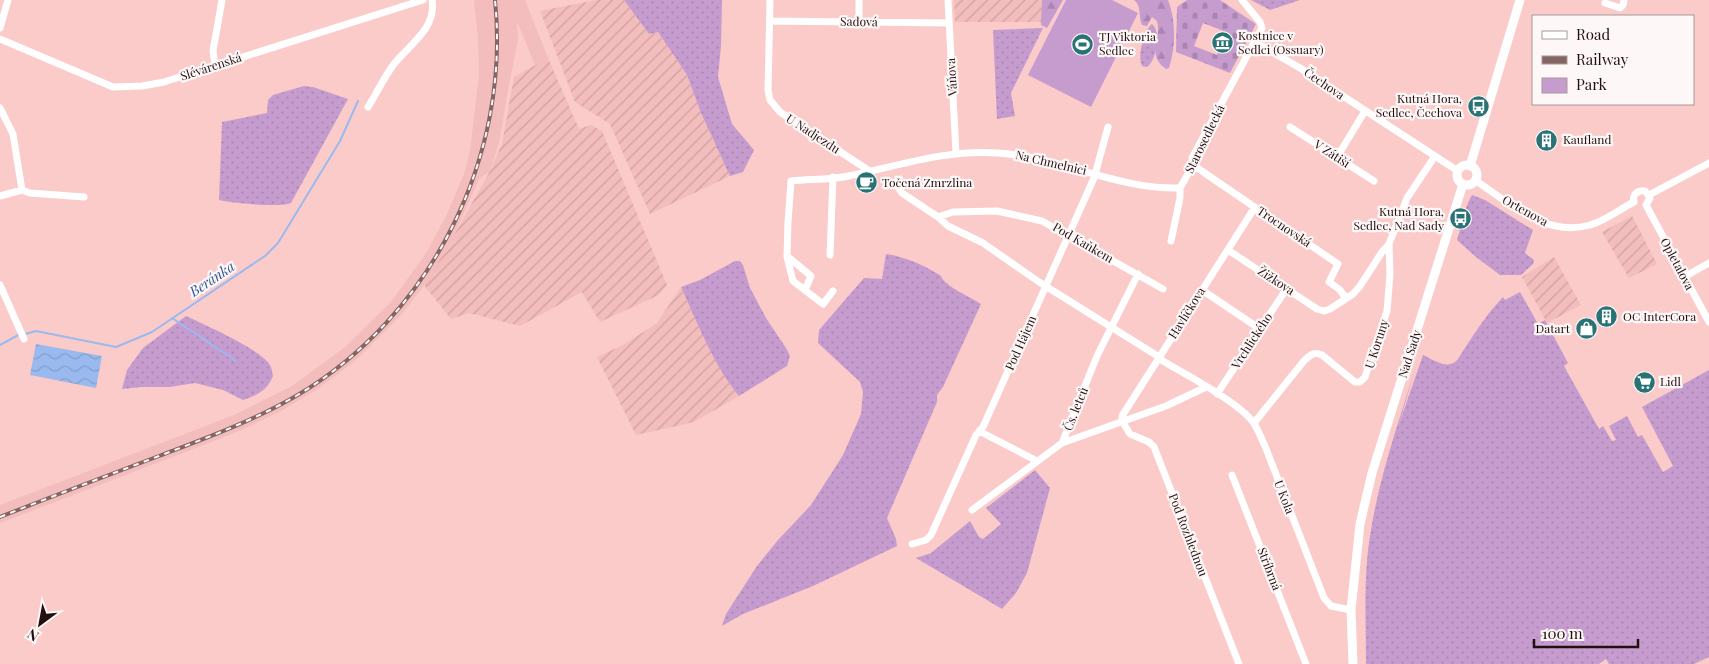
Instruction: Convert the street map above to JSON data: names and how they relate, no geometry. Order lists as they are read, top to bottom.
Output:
{
  "streets": {
    "street": [
      "Sadová",
      "Slévárenská",
      "Váňova",
      "Čechova",
      "U Nadjezdu",
      "Starosedlecká",
      "V Zátiší",
      "Na Chmelnici",
      "Ortenova",
      "Trocnovská",
      "Pod Kaňkem",
      "Opletalova",
      "Žižkova",
      "Havlíčkova",
      "Vrchlického",
      "Pod Hájem",
      "U Koruny",
      "Nad Sady",
      "Čs. letců",
      "U Kola",
      "Pod Rozhlednou",
      "Stříbrná"
    ]
  },
  "crossings": [
    ["Sadová", "Váňova"],
    ["Sadová", "U Nadjezdu"],
    ["Váňova", "Na Chmelnici"],
    ["Čechova", "Starosedlecká"],
    ["Čechova", "Ortenova"],
    ["Čechova", "U Koruny"],
    ["Čechova", "Nad Sady"],
    ["U Nadjezdu", "Na Chmelnici"],
    ["Starosedlecká", "Na Chmelnici"],
    ["Starosedlecká", "Trocnovská"],
    ["Na Chmelnici", "Pod Hájem"],
    ["Ortenova", "Opletalova"],
    ["Ortenova", "Nad Sady"],
    ["Trocnovská", "Havlíčkova"],
    ["Trocnovská", "U Koruny"],
    ["Pod Kaňkem", "Pod Hájem"],
    ["Pod Kaňkem", "Čs. letců"],
    ["Žižkova", "Havlíčkova"],
    ["Žižkova", "Vrchlického"],
    ["Žižkova", "U Koruny"],
    ["Havlíčkova", "U Kola"],
    ["Havlíčkova", "Pod Rozhlednou"],
    ["Vrchlického", "U Kola"],
    ["Pod Hájem", "U Kola"],
    ["U Koruny", "U Kola"],
    ["Nad Sady", "U Kola"],
    ["Čs. letců", "U Kola"]
  ],
  "water": ["Beránka"],
  "places": {
    "museum": ["Kostnice v Sedlci (Ossuary)"],
    "sports": ["TJ Viktoria Sedlec"],
    "bus stop": ["Kutná Hora, Sedlec, Čechova", "Kutná Hora, Sedlec, Nad Sady"],
    "building": ["Kaufland", "OC InterCora"],
    "cafe": ["Točená Zmrzlina"],
    "shop": ["Datart"],
    "supermarket": ["Lidl"]
  },
  "legend": ["Road", "Railway", "Park"],
  "scale_bar": "100 m",
  "north": "bottom left"
}
